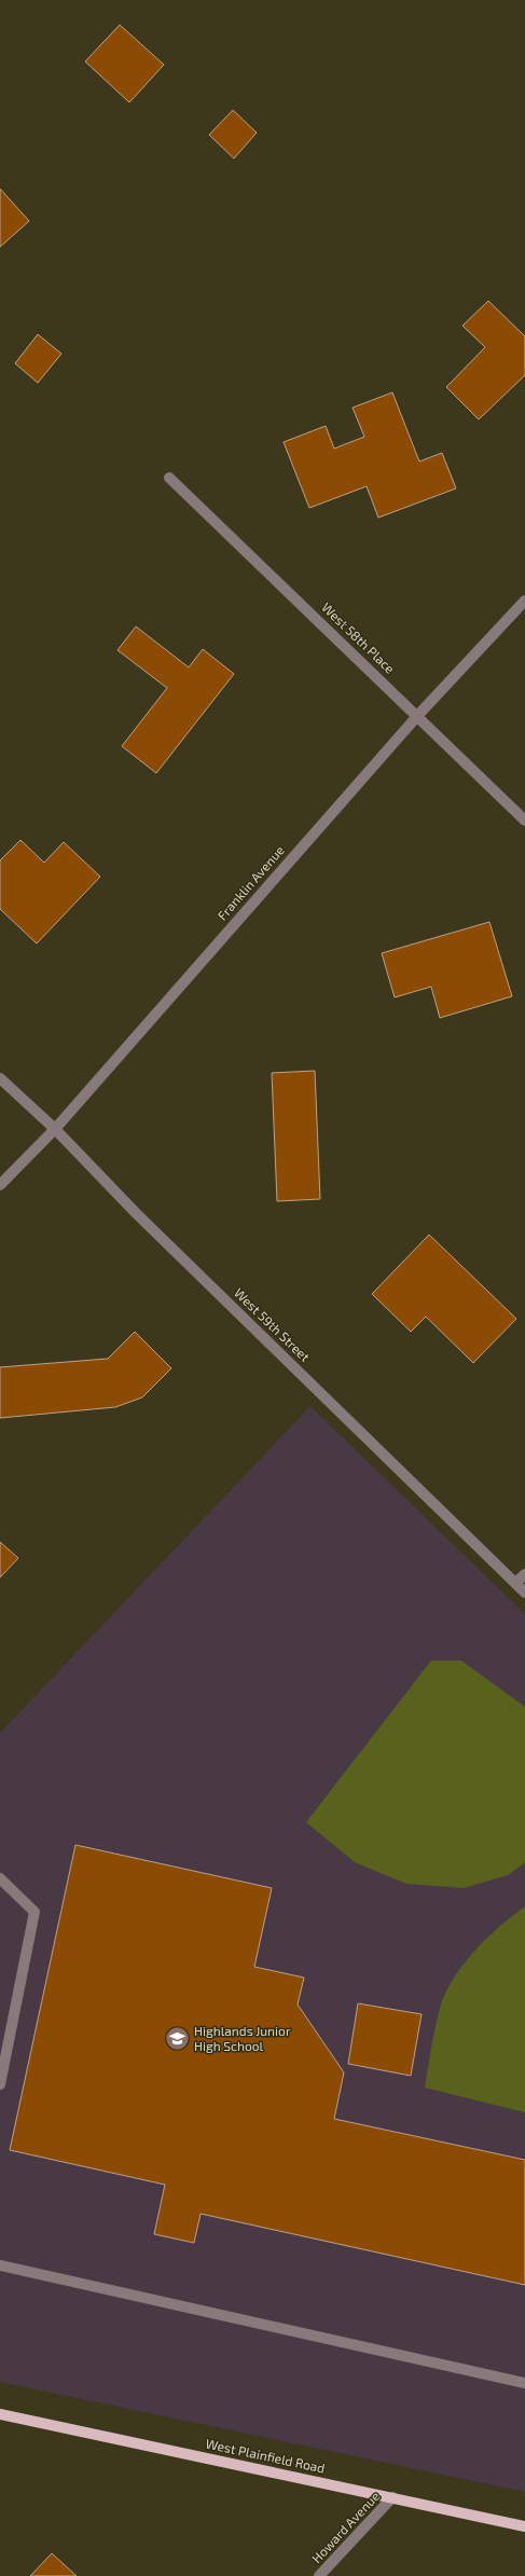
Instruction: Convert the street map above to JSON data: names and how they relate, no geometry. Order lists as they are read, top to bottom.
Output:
{
  "streets": {
    "main road": ["West Plainfield Road"],
    "street": [
      "West 58th Place",
      "Franklin Avenue",
      "West 59th Street",
      "Howard Avenue"
    ]
  },
  "crossings": [
    ["West 58th Place", "Franklin Avenue"],
    ["Franklin Avenue", "West 59th Street"],
    ["West Plainfield Road", "Howard Avenue"]
  ],
  "places": {
    "school or university": ["Highlands Junior High School"]
  }
}
